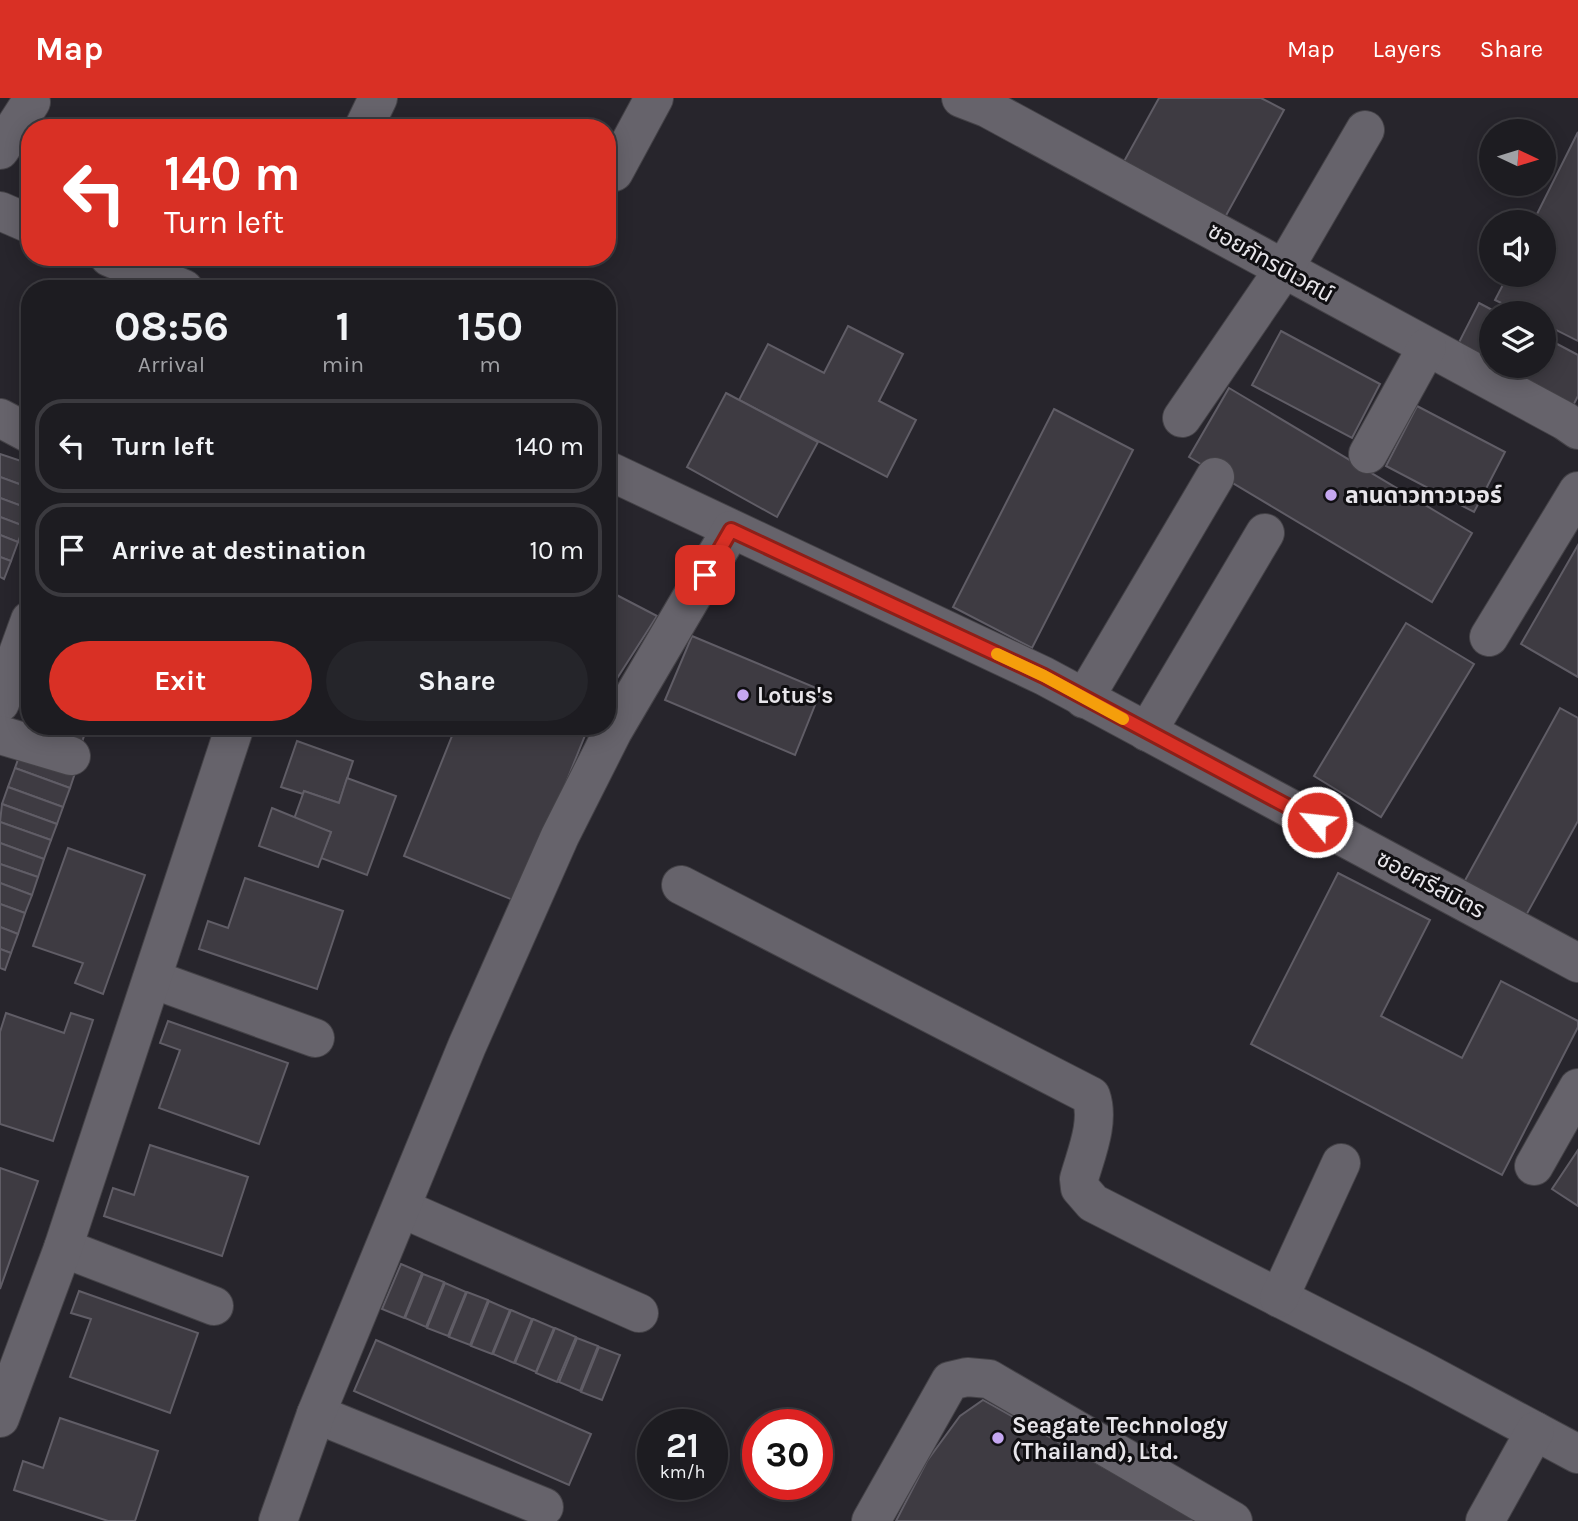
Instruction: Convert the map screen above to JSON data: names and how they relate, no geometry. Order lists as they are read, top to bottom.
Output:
{
  "streets": {
    "street": ["ซอยภัทรนิเวศน์", "ซอยศรีสมิตร"]
  },
  "places": ["ลานดาวทาวเวอร์", "Lotus's", "Seagate Technology (Thailand), Ltd."],
  "north": "right",
  "page": {
    "header": "Map",
    "nav": ["Map", "Layers", "Share"],
    "turn": ["140 m", "Turn left"],
    "eta": [
      "08:56",
      "Arrival",
      "1",
      "min",
      "150",
      "m"
    ],
    "list": [
      {
        "name": "Turn left",
        "value": "140 m"
      },
      {
        "name": "Arrive at destination",
        "value": "10 m"
      }
    ],
    "buttons": ["Exit", "Share"],
    "speed": "21 km/h",
    "limit": "30"
  }
}
